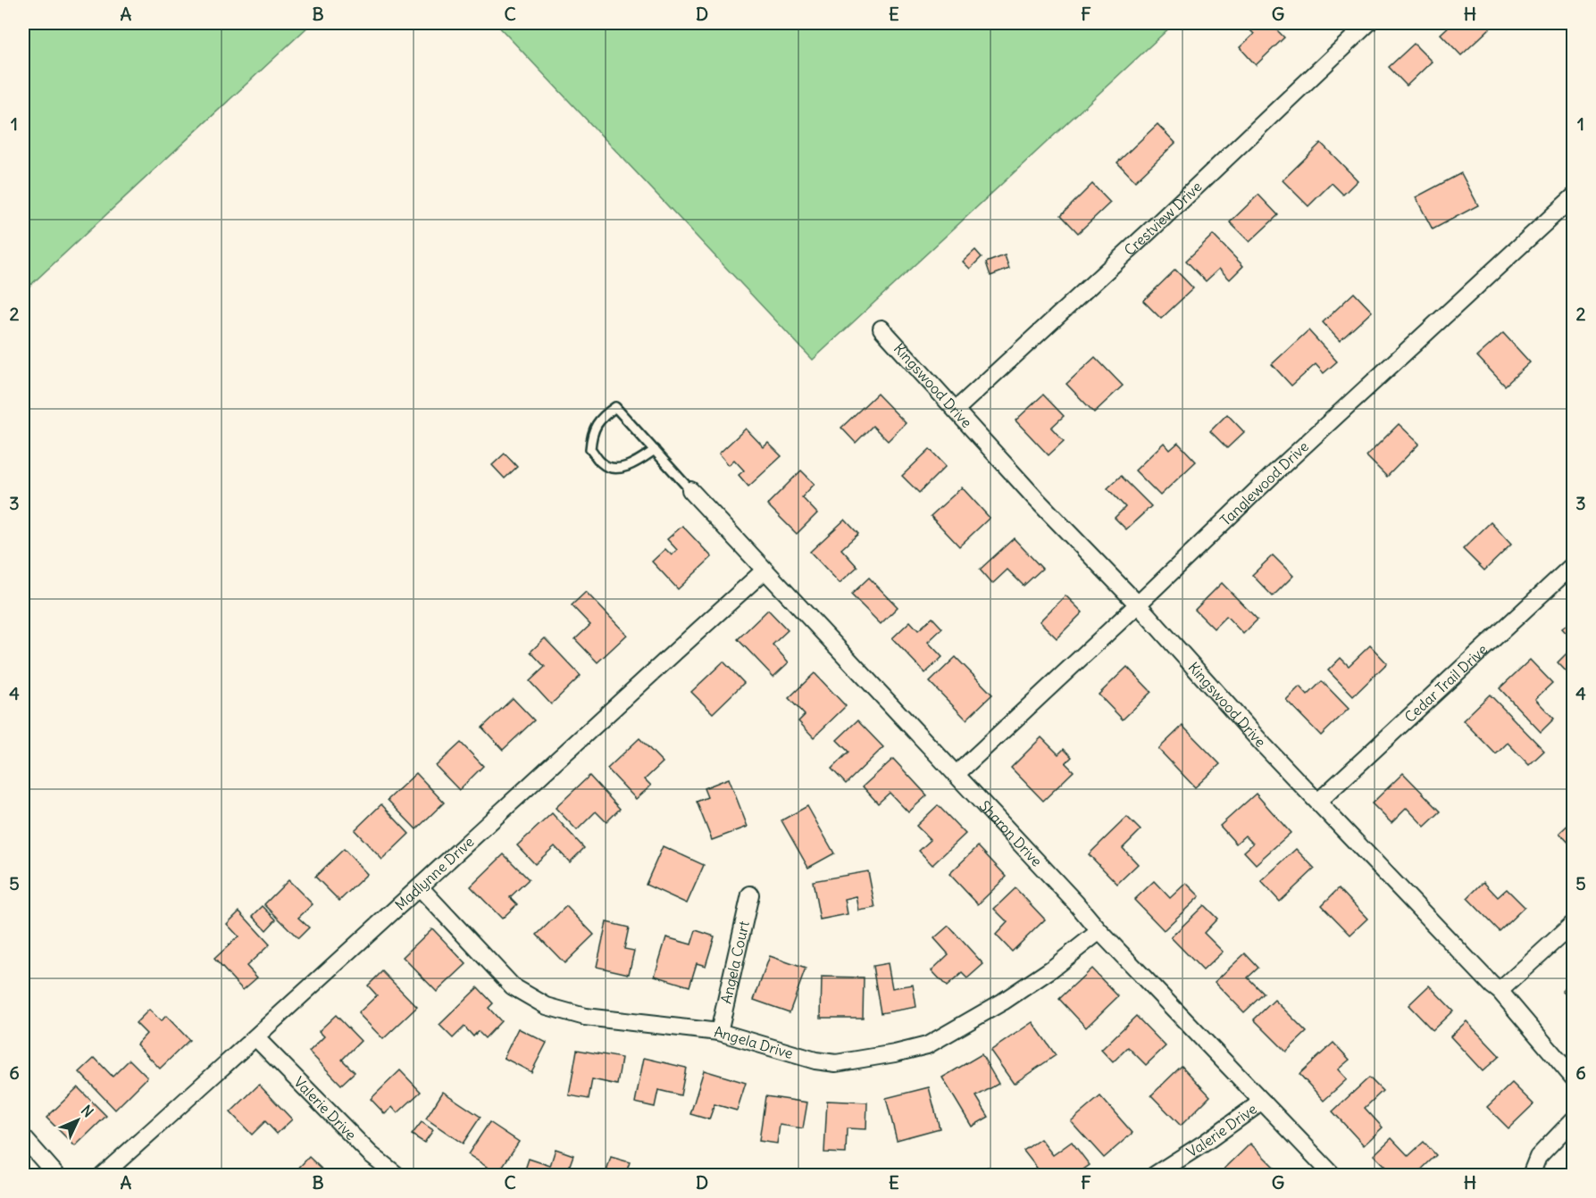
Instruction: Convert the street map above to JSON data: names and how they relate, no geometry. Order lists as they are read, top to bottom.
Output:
{
  "streets": {
    "street": [
      "Crestview Drive",
      "Kingswood Drive",
      "Tanglewood Drive",
      "Cedar Trail Drive",
      "Sharon Drive",
      "Madlynne Drive",
      "Angela Court",
      "Angela Drive",
      "Valerie Drive"
    ]
  },
  "crossings": [
    ["Crestview Drive", "Kingswood Drive"],
    ["Kingswood Drive", "Tanglewood Drive"],
    ["Kingswood Drive", "Cedar Trail Drive"],
    ["Tanglewood Drive", "Sharon Drive"],
    ["Sharon Drive", "Madlynne Drive"],
    ["Sharon Drive", "Angela Drive"],
    ["Sharon Drive", "Valerie Drive"],
    ["Madlynne Drive", "Angela Drive"],
    ["Madlynne Drive", "Valerie Drive"],
    ["Angela Court", "Angela Drive"]
  ],
  "north": "top right",
  "grid": {
    "columns": [
      "A",
      "B",
      "C",
      "D",
      "E",
      "F",
      "G",
      "H"
    ],
    "rows": [
      "1",
      "2",
      "3",
      "4",
      "5",
      "6"
    ]
  }
}
